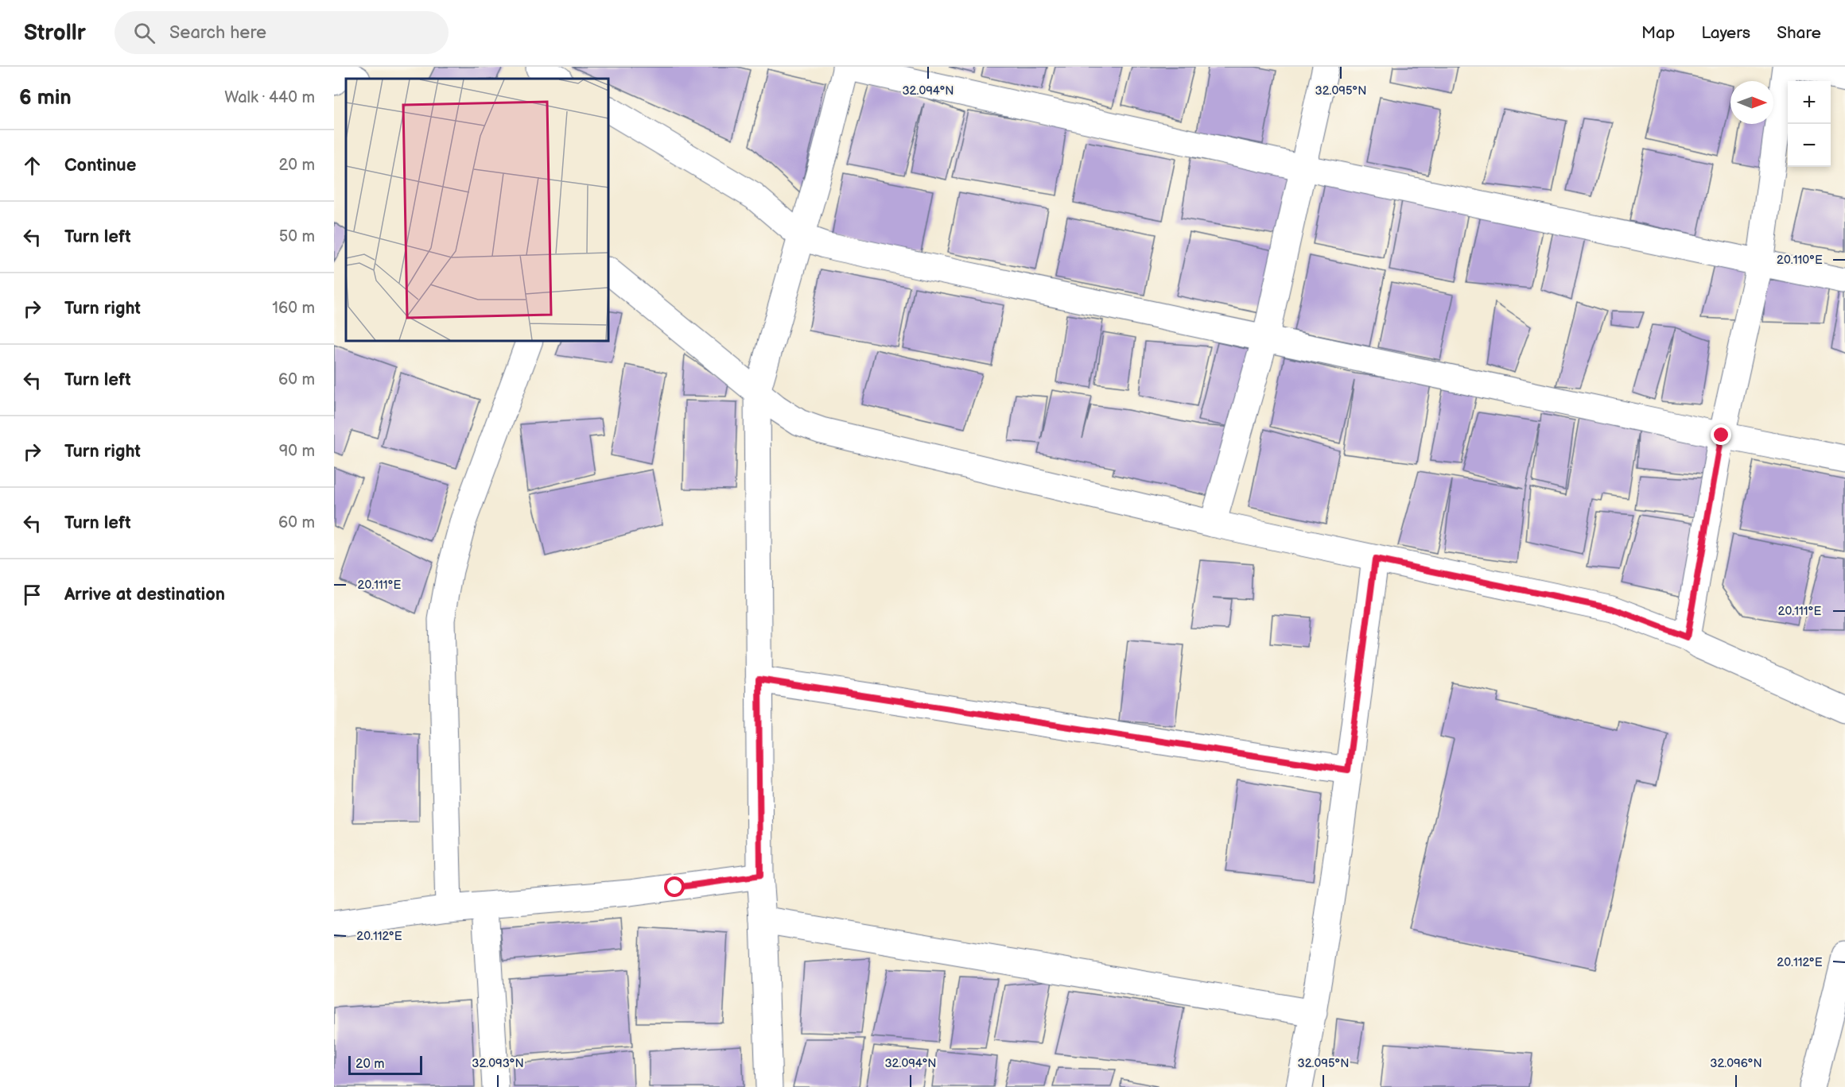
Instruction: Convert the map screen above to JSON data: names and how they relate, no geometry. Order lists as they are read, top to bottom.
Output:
{
  "scale_bar": "20 m",
  "north": "right",
  "page": {
    "header": "Strollr",
    "search": "Search here",
    "nav": ["Map", "Layers", "Share"],
    "heading": ["6 min", "Walk · 440 m"],
    "map_buttons": ["+", "−"],
    "list": [
      ["Continue", "20 m"],
      ["Turn left", "50 m"],
      ["Turn right", "160 m"],
      ["Turn left", "60 m"],
      ["Turn right", "90 m"],
      ["Turn left", "60 m"],
      "Arrive at destination"
    ],
    "scale": "20 m"
  },
  "coordinates": [
    "32.094°N",
    "32.095°N",
    "20.110°E",
    "20.111°E",
    "20.112°E",
    "32.093°N",
    "32.096°N"
  ]
}
